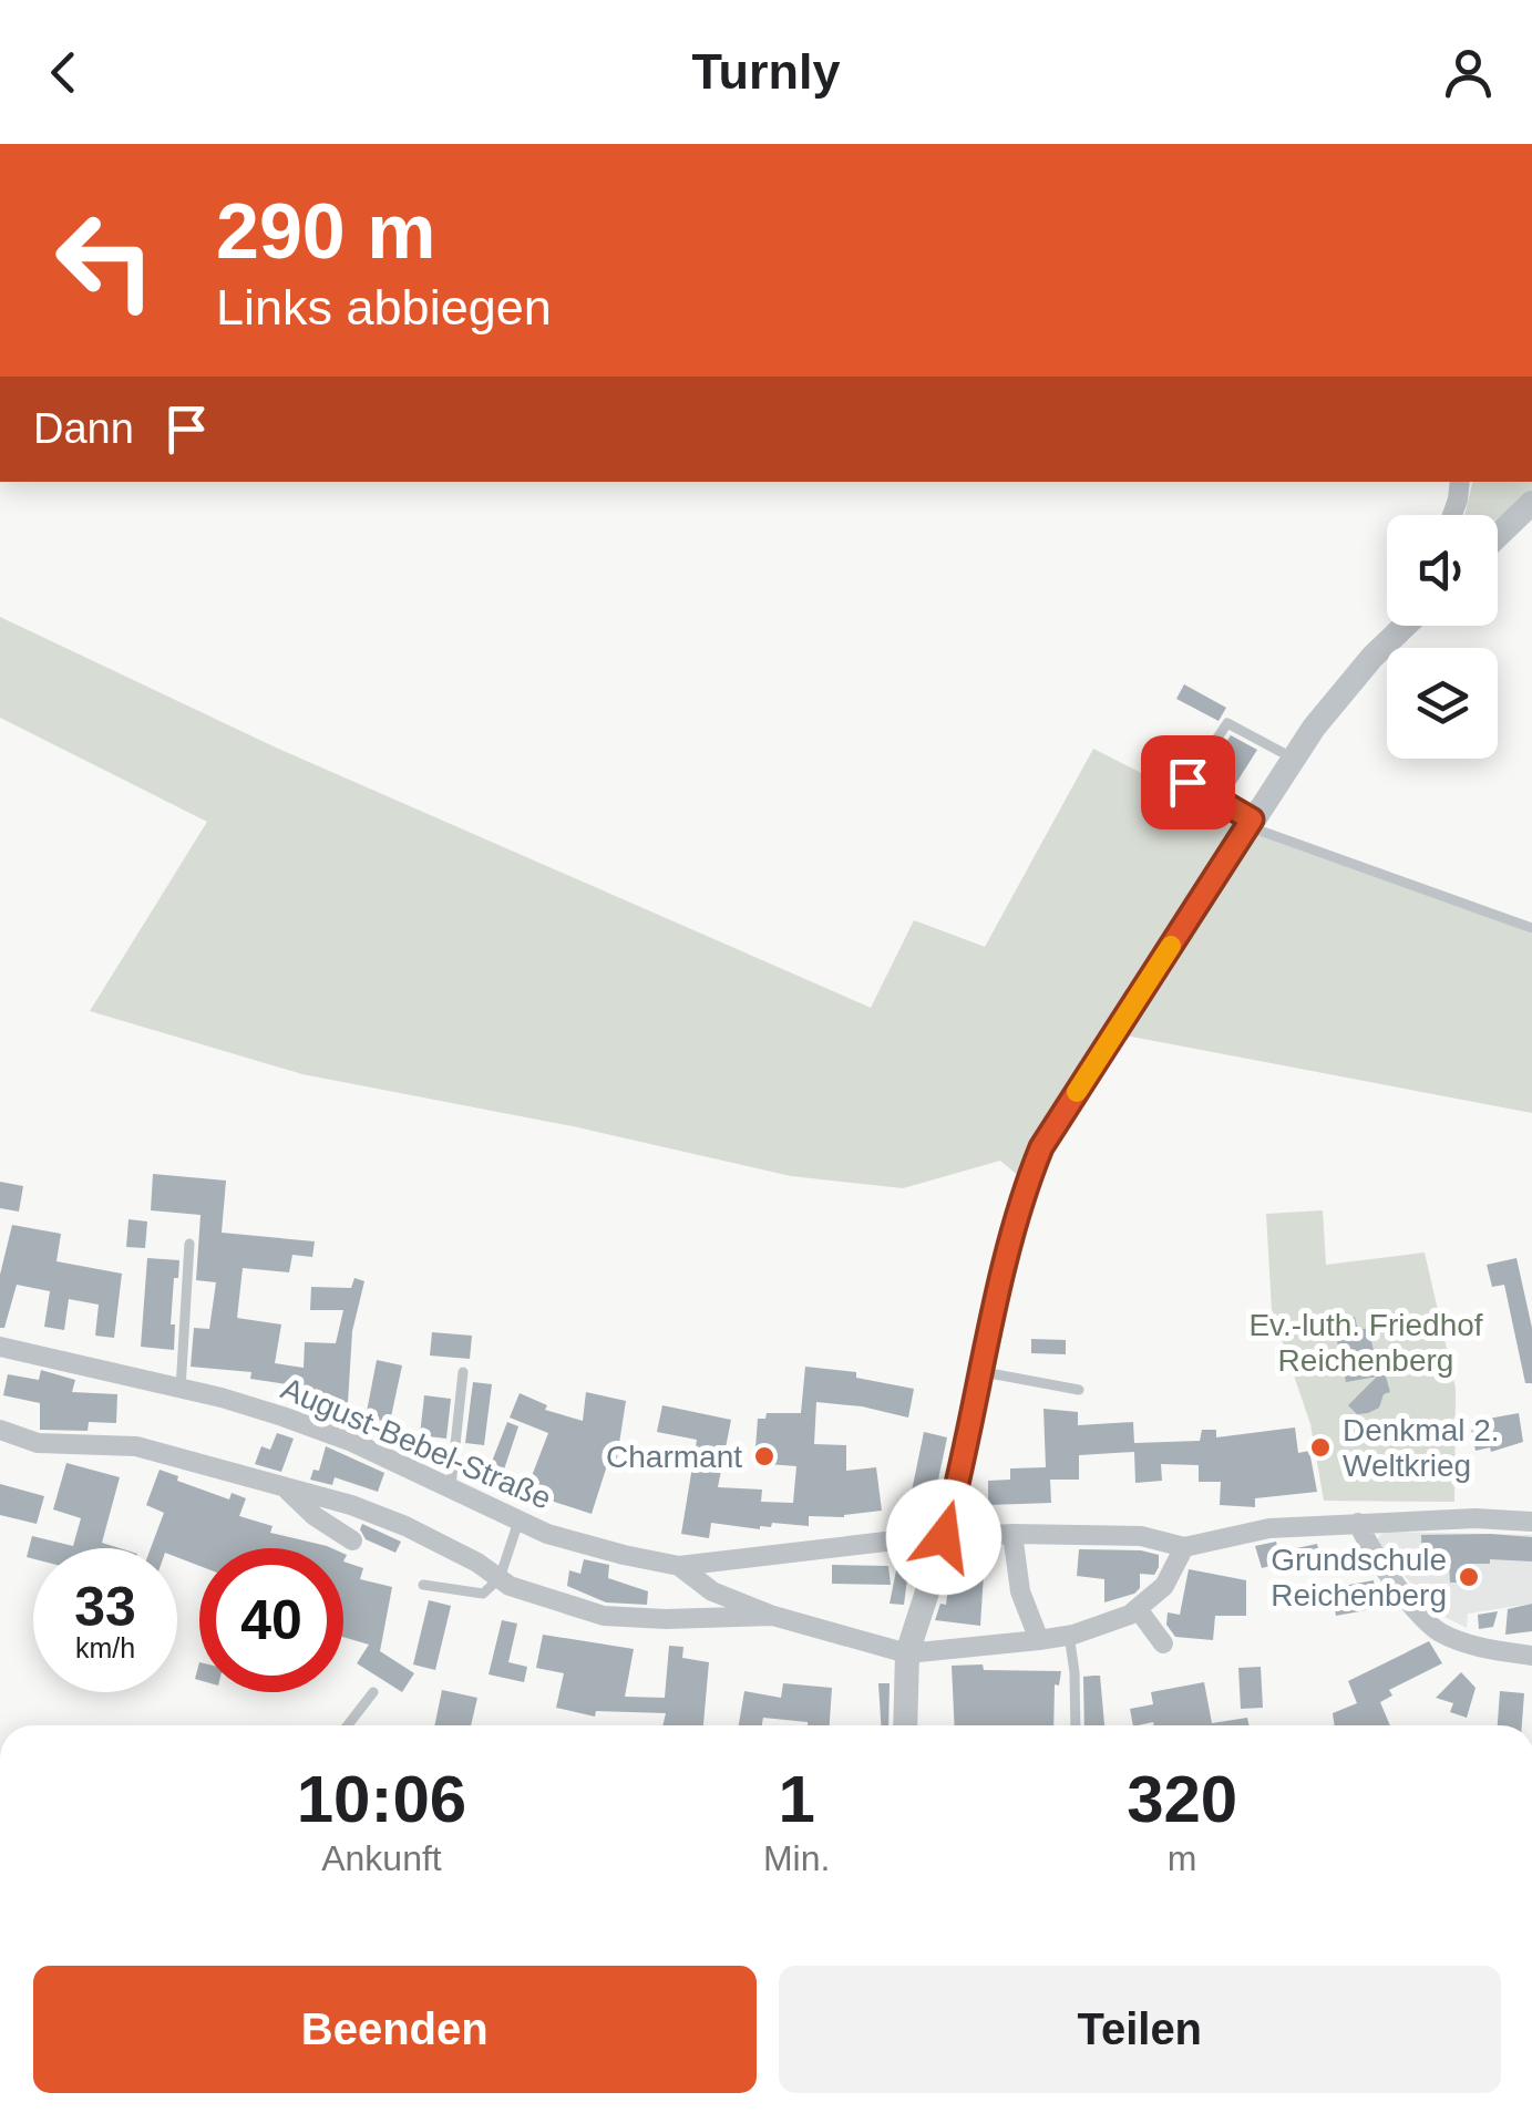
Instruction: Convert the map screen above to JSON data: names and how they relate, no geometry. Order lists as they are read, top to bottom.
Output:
{
  "streets": {
    "street": ["August-Bebel-Straße"]
  },
  "parks": ["Ev.-luth. Friedhof Reichenberg"],
  "places": ["Denkmal 2. Weltkrieg", "Charmant", "Grundschule Reichenberg"],
  "page": {
    "header": "Turnly",
    "turn": ["290 m", "Links abbiegen"],
    "then": "Dann",
    "speed": "33 km/h",
    "limit": "40",
    "eta": [
      "10:06",
      "Ankunft",
      "1",
      "Min.",
      "320",
      "m"
    ],
    "buttons": ["Beenden", "Teilen"]
  }
}
